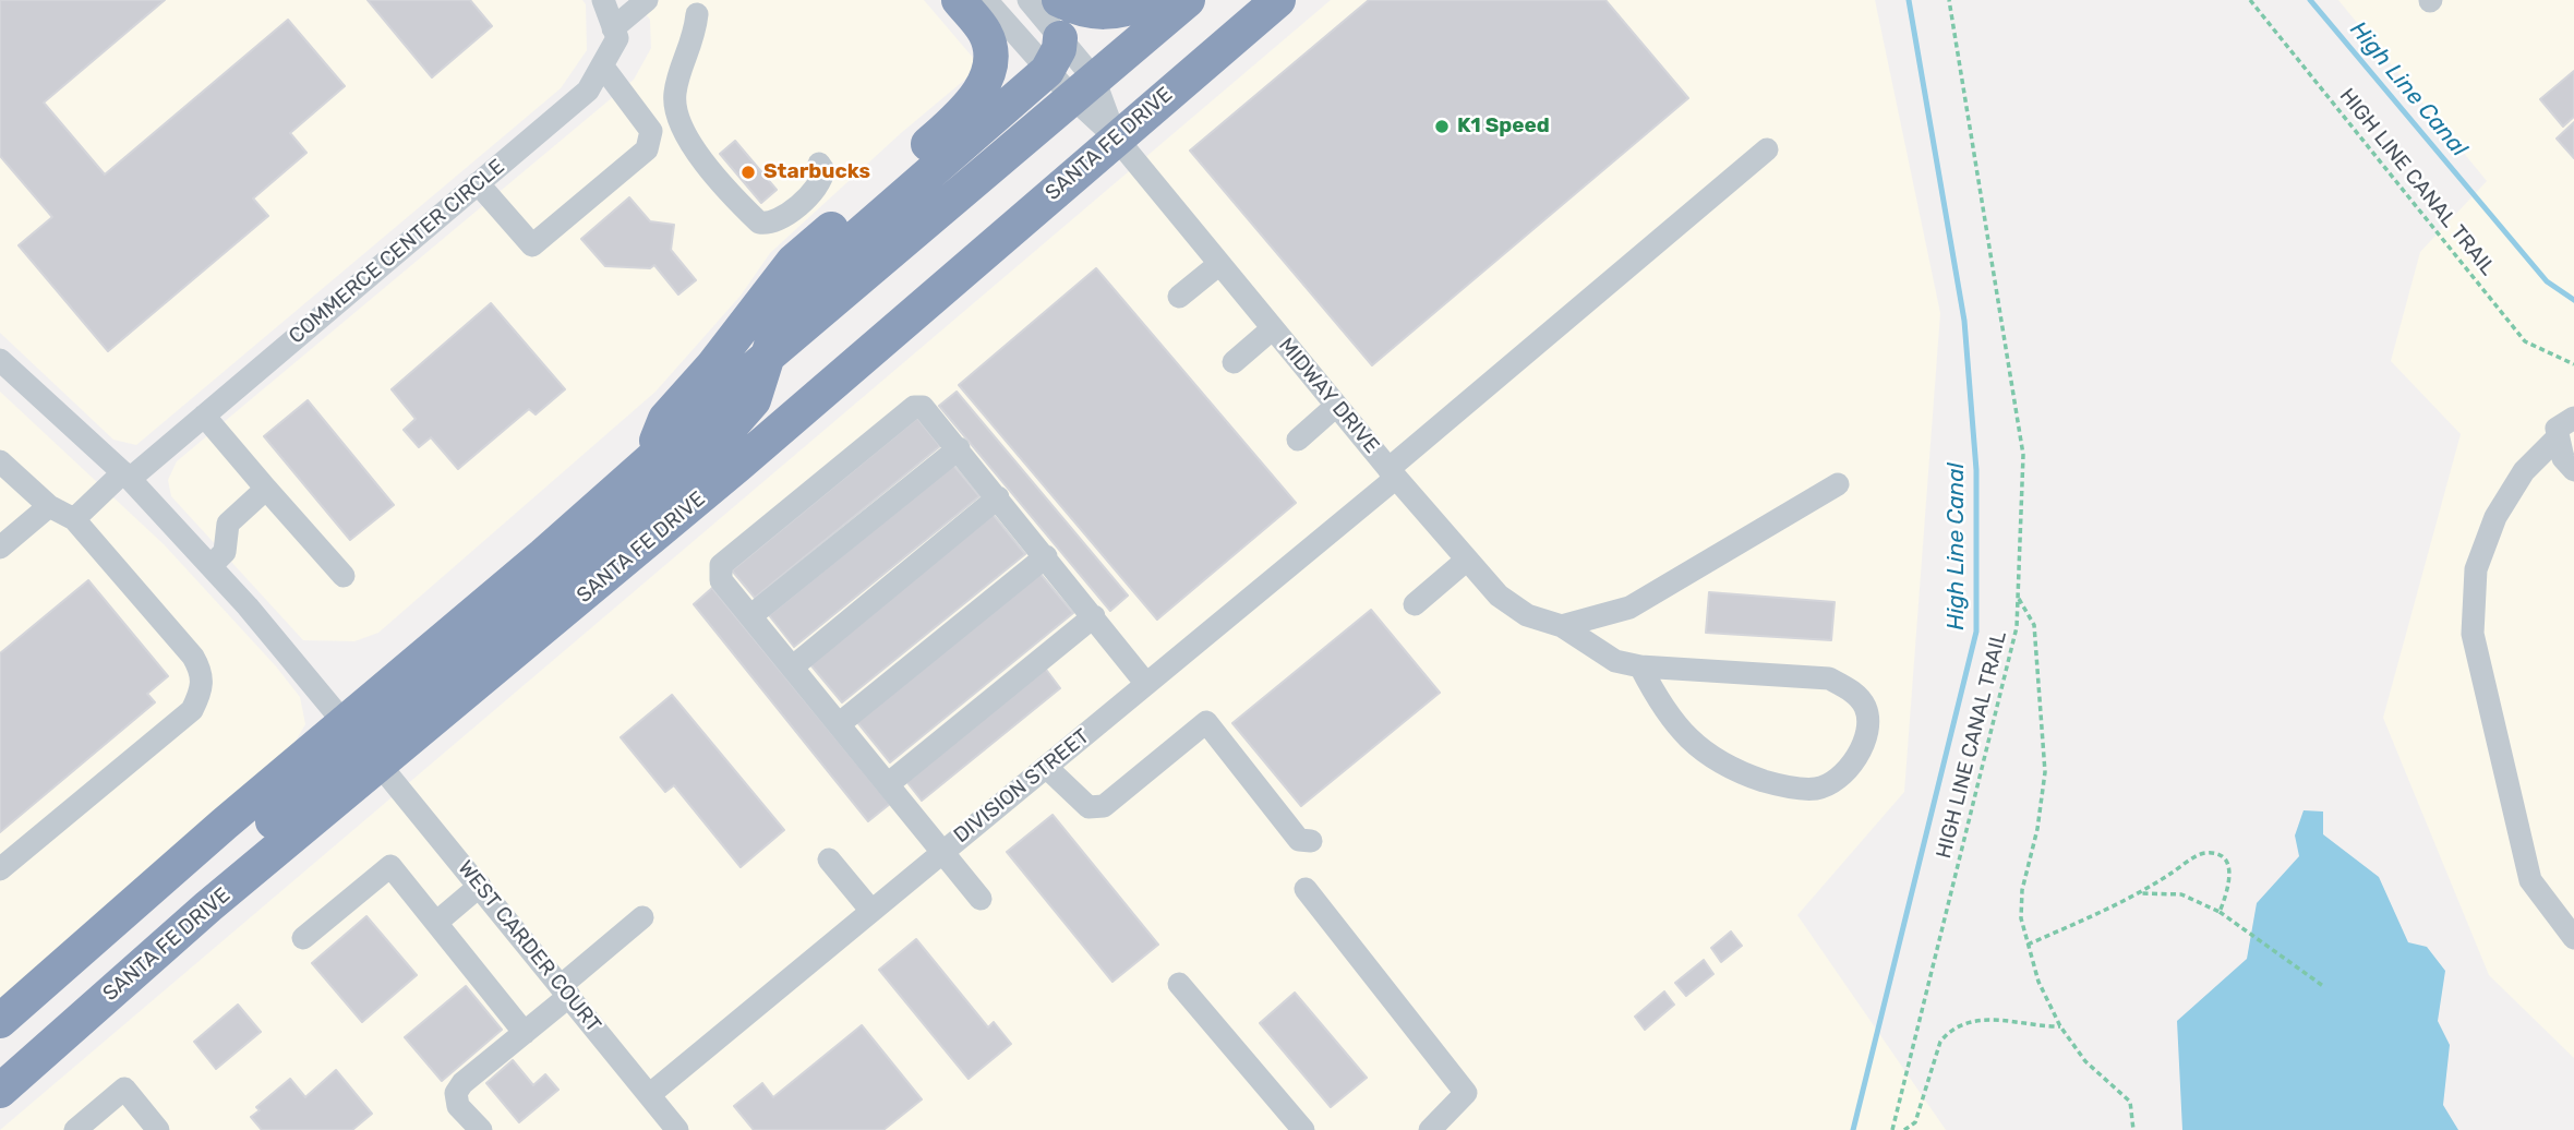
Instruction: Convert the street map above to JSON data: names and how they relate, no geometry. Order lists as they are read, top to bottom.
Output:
{
  "streets": {
    "highway": ["SANTA FE DRIVE"],
    "street": [
      "COMMERCE CENTER CIRCLE",
      "MIDWAY DRIVE",
      "DIVISION STREET",
      "WEST CARDER COURT"
    ],
    "path": ["HIGH LINE CANAL TRAIL"]
  },
  "crossings": [
    ["SANTA FE DRIVE", "MIDWAY DRIVE"],
    ["SANTA FE DRIVE", "WEST CARDER COURT"],
    ["MIDWAY DRIVE", "DIVISION STREET"],
    ["DIVISION STREET", "WEST CARDER COURT"]
  ],
  "water": ["High Line Canal"],
  "places": ["K1 Speed", "Starbucks"]
}
